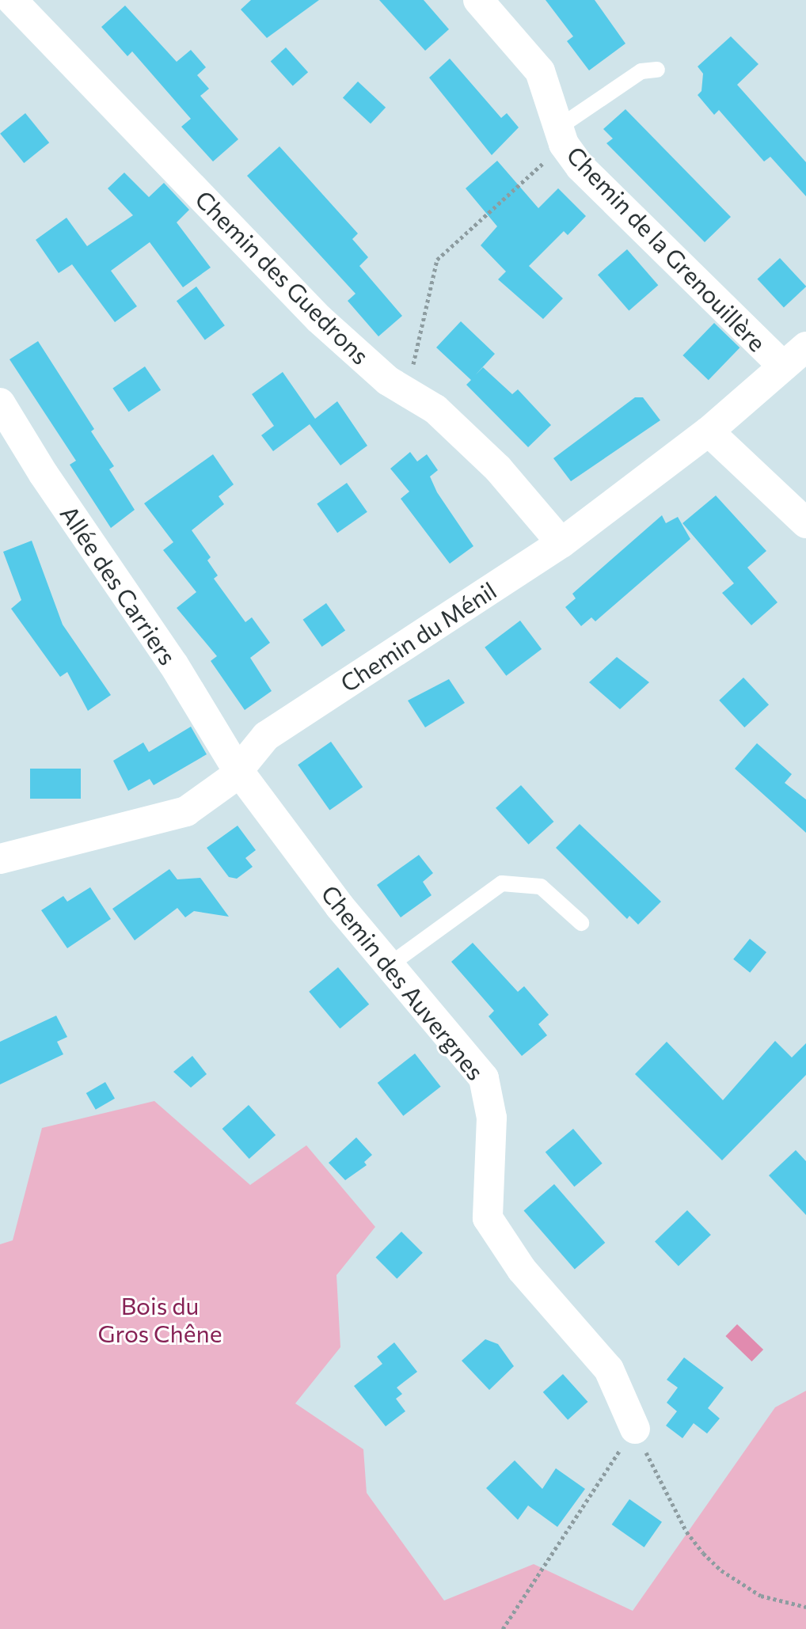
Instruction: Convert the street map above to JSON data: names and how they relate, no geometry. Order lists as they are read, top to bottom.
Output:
{
  "streets": {
    "street": [
      "Chemin de la Grenouillère",
      "Chemin des Guedrons",
      "Allée des Carriers",
      "Chemin du Ménil",
      "Chemin des Auvergnes"
    ]
  },
  "crossings": [
    ["Chemin de la Grenouillère", "Chemin du Ménil"],
    ["Chemin des Guedrons", "Chemin du Ménil"],
    ["Allée des Carriers", "Chemin du Ménil"],
    ["Allée des Carriers", "Chemin des Auvergnes"],
    ["Chemin du Ménil", "Chemin des Auvergnes"]
  ],
  "parks": ["Bois du Gros Chêne"]
}
